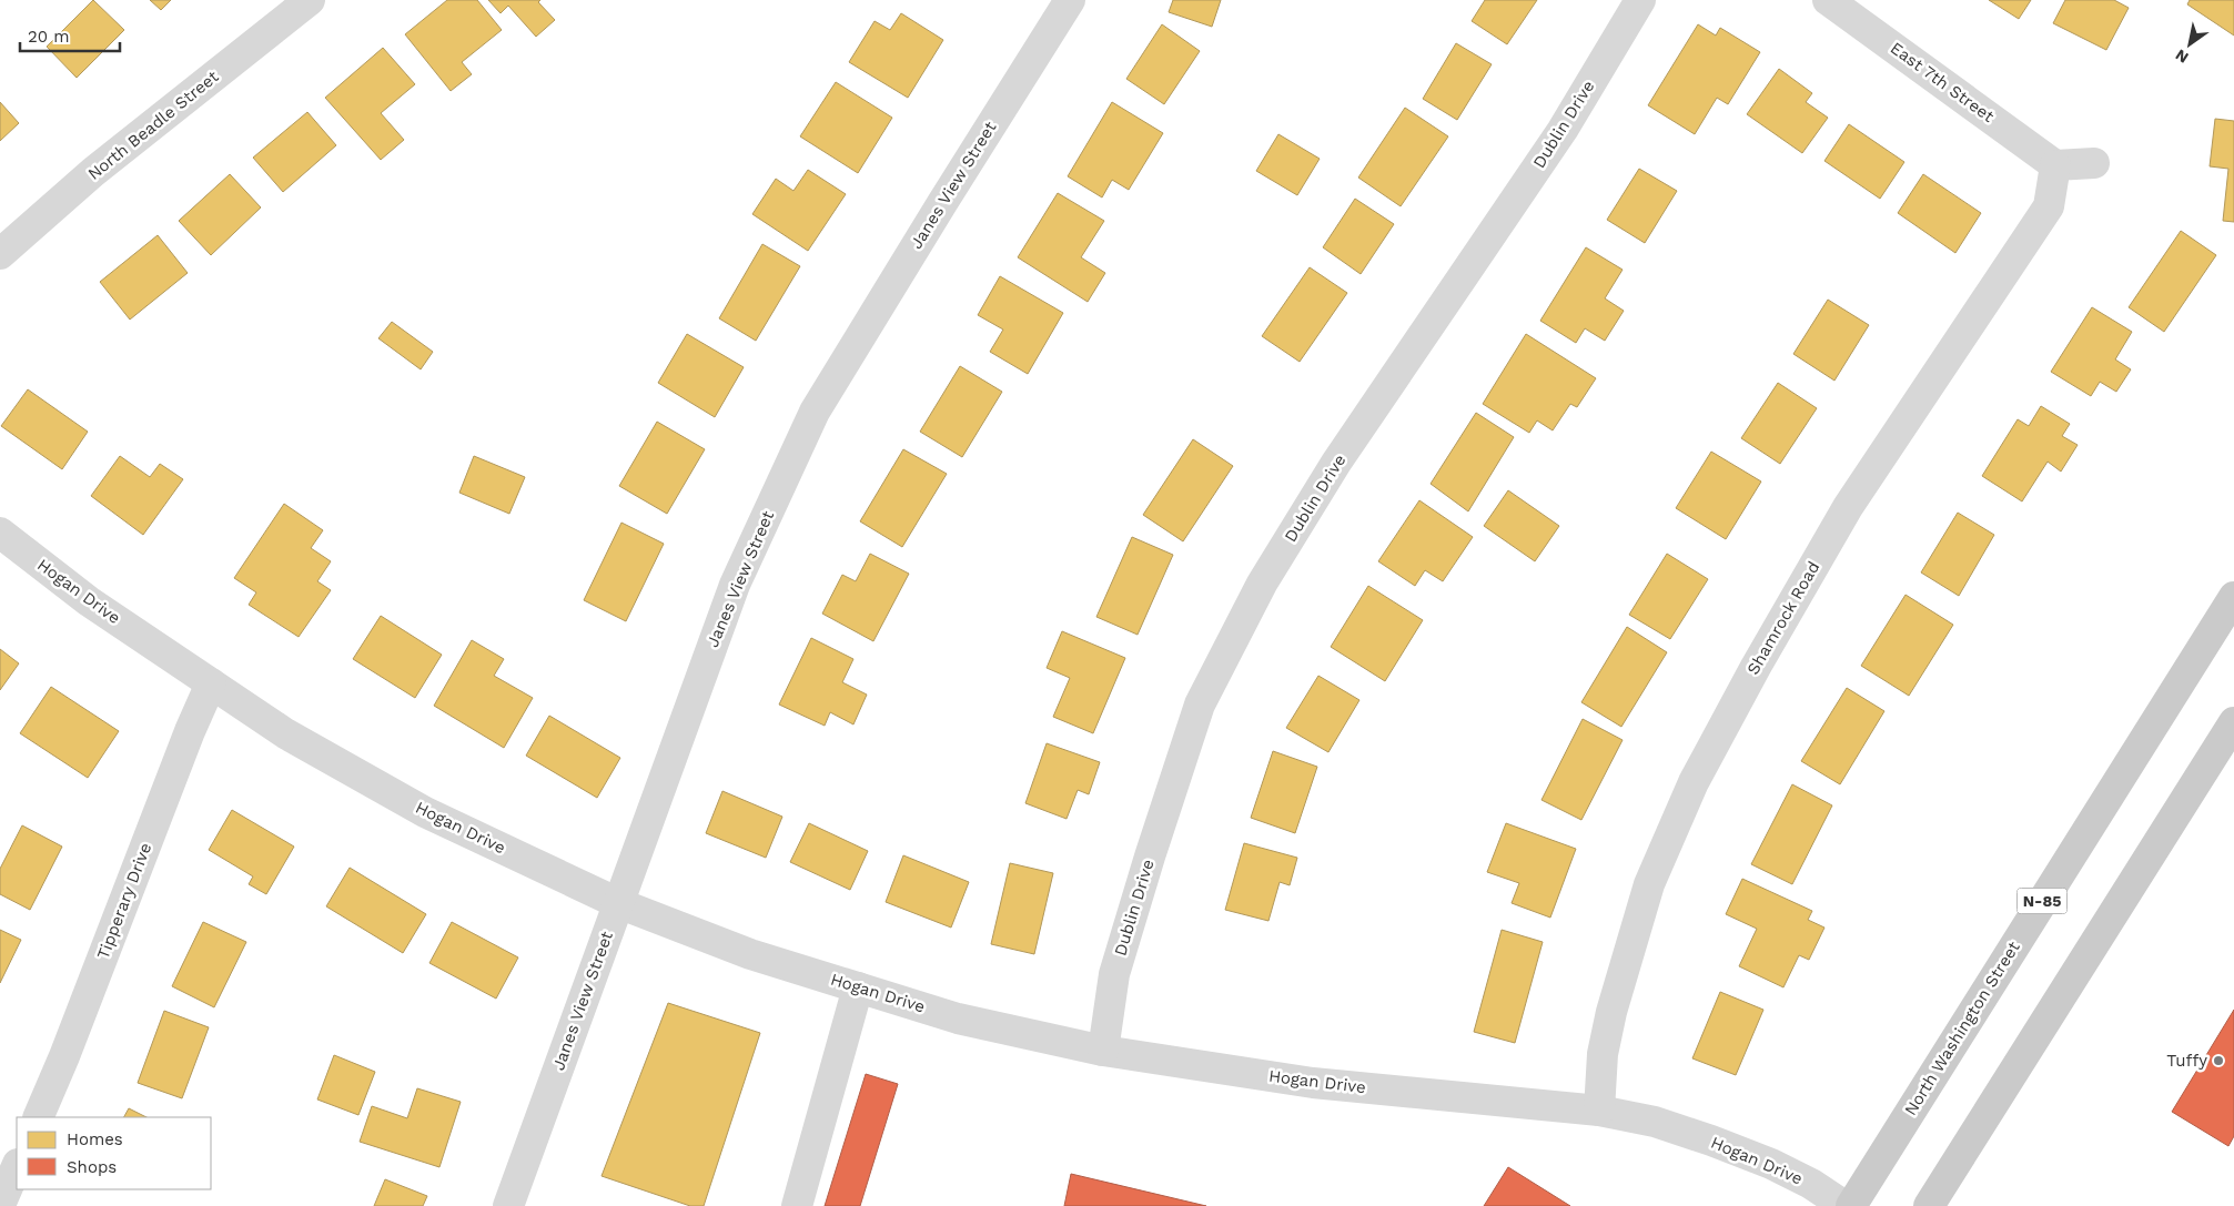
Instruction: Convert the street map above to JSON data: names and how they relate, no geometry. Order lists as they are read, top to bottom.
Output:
{
  "streets": {
    "main road": ["N-85", "North Washington Street"],
    "street": [
      "East 7th Street",
      "Dublin Drive",
      "North Beadle Street",
      "Janes View Street",
      "Hogan Drive",
      "Shamrock Road",
      "Tipperary Drive"
    ]
  },
  "crossings": [
    ["East 7th Street", "Shamrock Road"],
    ["Dublin Drive", "Hogan Drive"],
    ["Janes View Street", "Hogan Drive"],
    ["Hogan Drive", "Shamrock Road"],
    ["Hogan Drive", "Tipperary Drive"]
  ],
  "places": ["Tuffy"],
  "legend": ["Homes", "Shops"],
  "scale_bar": "20 m",
  "north": "bottom left"
}
